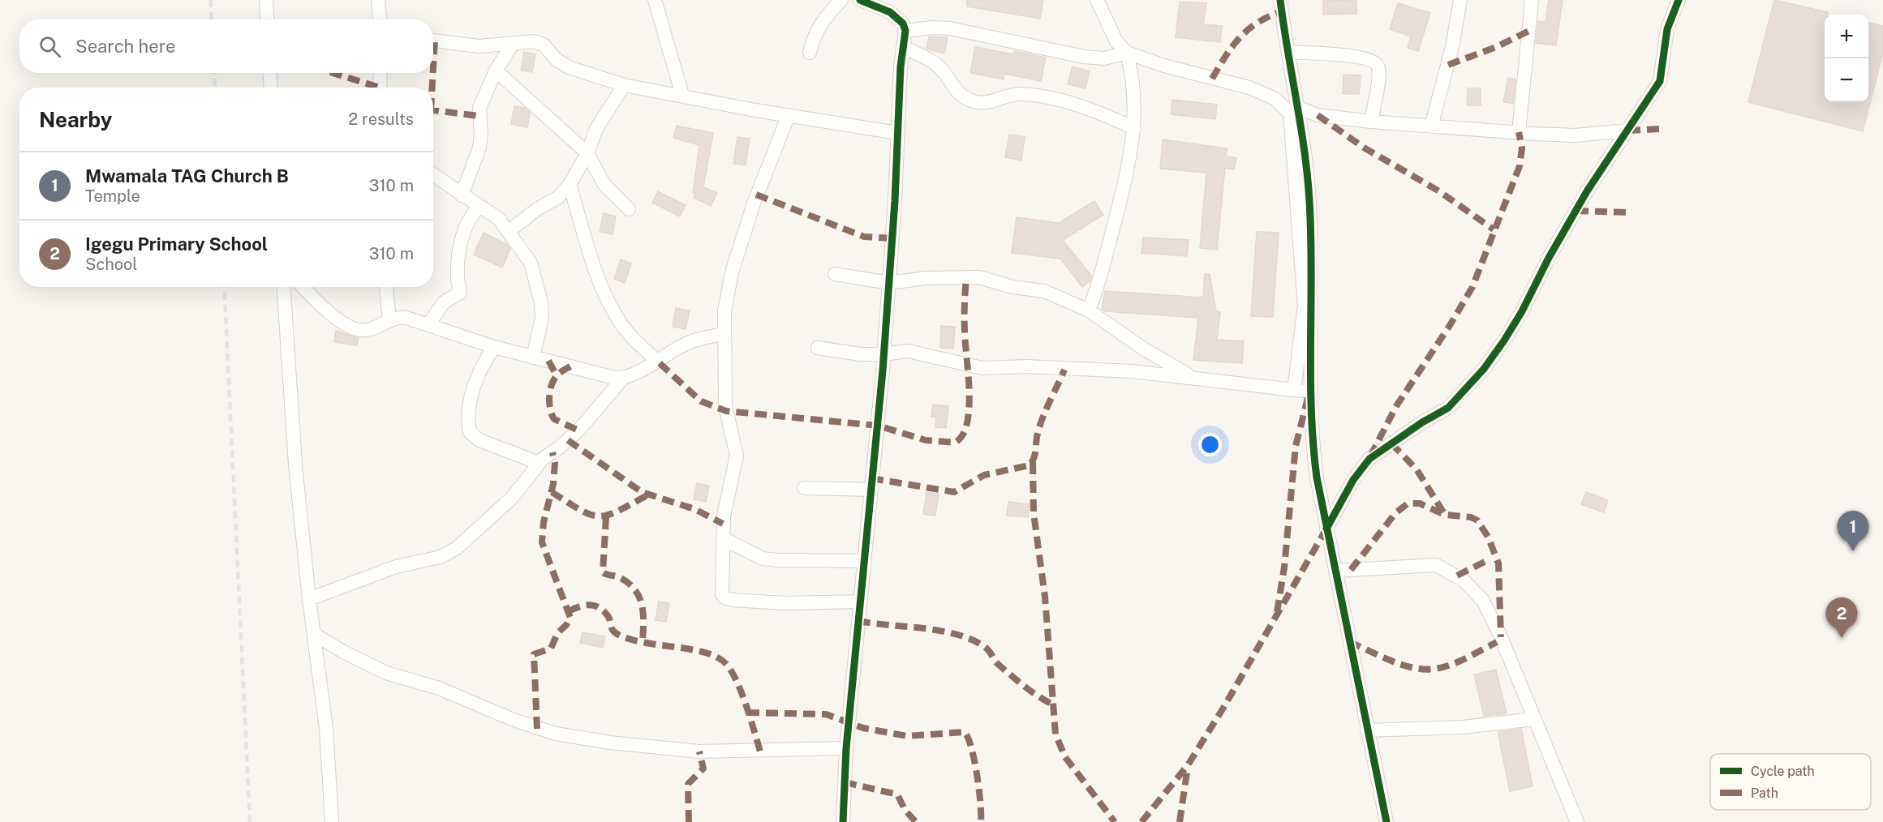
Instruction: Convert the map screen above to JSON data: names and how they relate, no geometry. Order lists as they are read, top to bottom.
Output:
{
  "legend": ["Cycle path", "Path"],
  "page": {
    "map_buttons": ["+", "−"],
    "search": "Search here",
    "heading": ["Nearby", "2 results"],
    "list": [
      {
        "mark": "1",
        "name": "Mwamala TAG Church B",
        "note": "Temple",
        "value": "310 m"
      },
      {
        "mark": "2",
        "name": "Igegu Primary School",
        "note": "School",
        "value": "310 m"
      }
    ],
    "pins": ["1", "2"]
  }
}
